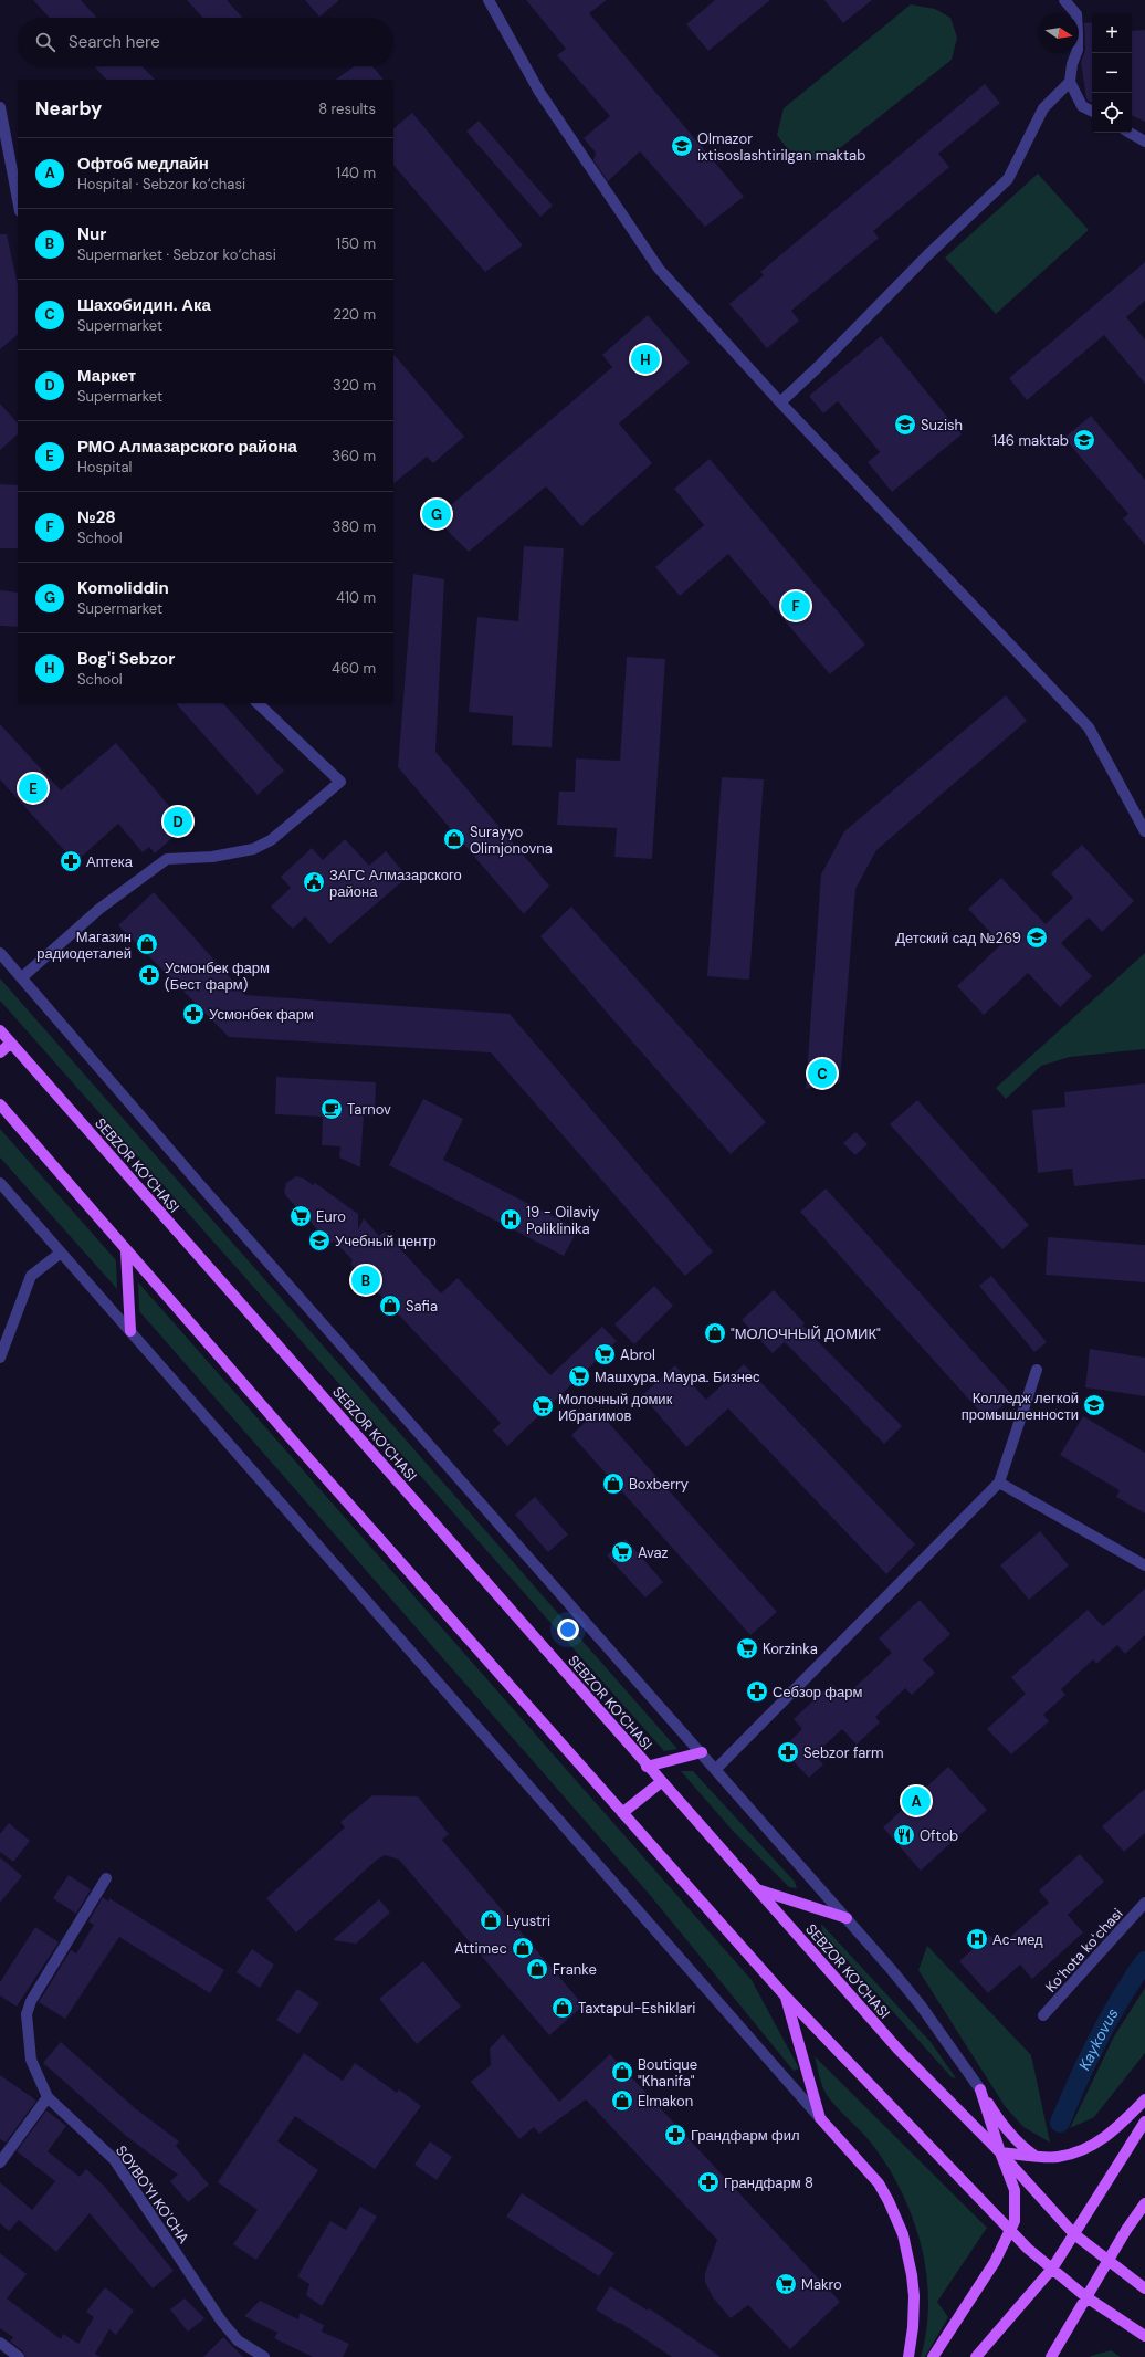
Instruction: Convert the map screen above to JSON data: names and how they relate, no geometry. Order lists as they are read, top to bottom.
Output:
{
  "streets": {
    "main road": ["SEBZOR KO‘CHASI"],
    "street": ["Koʻhota koʻchasi", "SOYBO'YI KO'CHA"]
  },
  "water": ["Kaykovus"],
  "places": {
    "school or university": [
      "Olmazor ixtisoslashtirilgan maktab",
      "Suzish",
      "146 maktab",
      "Детский сад №269",
      "Учебный центр",
      "Колледж легкой промышленности"
    ],
    "shop": [
      "Surayyo Olimjonovna",
      "Магазин радиодеталей",
      "Safia",
      "\"МОЛОЧНЫЙ ДОМИК\"",
      "Boxberry",
      "Lyustri",
      "Attimec",
      "Franke",
      "Taxtapul-Eshiklari",
      "Boutique \"Khanifa\"",
      "Elmakon"
    ],
    "pharmacy": [
      "Аптека",
      "Усмонбек фарм (Бест фарм)",
      "Усмонбек фарм",
      "Себзор фарм",
      "Sebzor farm",
      "Грандфарм фил",
      "Грандфарм 8"
    ],
    "public building": ["ЗАГС Алмазарского района"],
    "cafe": ["Tarnov"],
    "supermarket": [
      "Euro",
      "Abrol",
      "Машхура. Маура. Бизнес",
      "Молочный домик Ибрагимов",
      "Avaz",
      "Korzinka",
      "Makro"
    ],
    "hospital": ["19 - Oilaviy Poliklinika", "Ас-мед"],
    "restaurant": ["Oftob"]
  },
  "north": "right",
  "page": {
    "map_buttons": ["+", "−"],
    "search": "Search here",
    "heading": ["Nearby", "8 results"],
    "list": [
      {
        "mark": "A",
        "name": "Офтоб медлайн",
        "note": "Hospital · Sebzor ko‘chasi",
        "value": "140 m"
      },
      {
        "mark": "B",
        "name": "Nur",
        "note": "Supermarket · Sebzor ko‘chasi",
        "value": "150 m"
      },
      {
        "mark": "C",
        "name": "Шахобидин. Ака",
        "note": "Supermarket",
        "value": "220 m"
      },
      {
        "mark": "D",
        "name": "Маркет",
        "note": "Supermarket",
        "value": "320 m"
      },
      {
        "mark": "E",
        "name": "РМО Алмазарского района",
        "note": "Hospital",
        "value": "360 m"
      },
      {
        "mark": "F",
        "name": "№28",
        "note": "School",
        "value": "380 m"
      },
      {
        "mark": "G",
        "name": "Komoliddin",
        "note": "Supermarket",
        "value": "410 m"
      },
      {
        "mark": "H",
        "name": "Bog'i Sebzor",
        "note": "School",
        "value": "460 m"
      }
    ],
    "pins": [
      "H",
      "G",
      "F",
      "E",
      "D",
      "C",
      "B",
      "A"
    ]
  }
}
